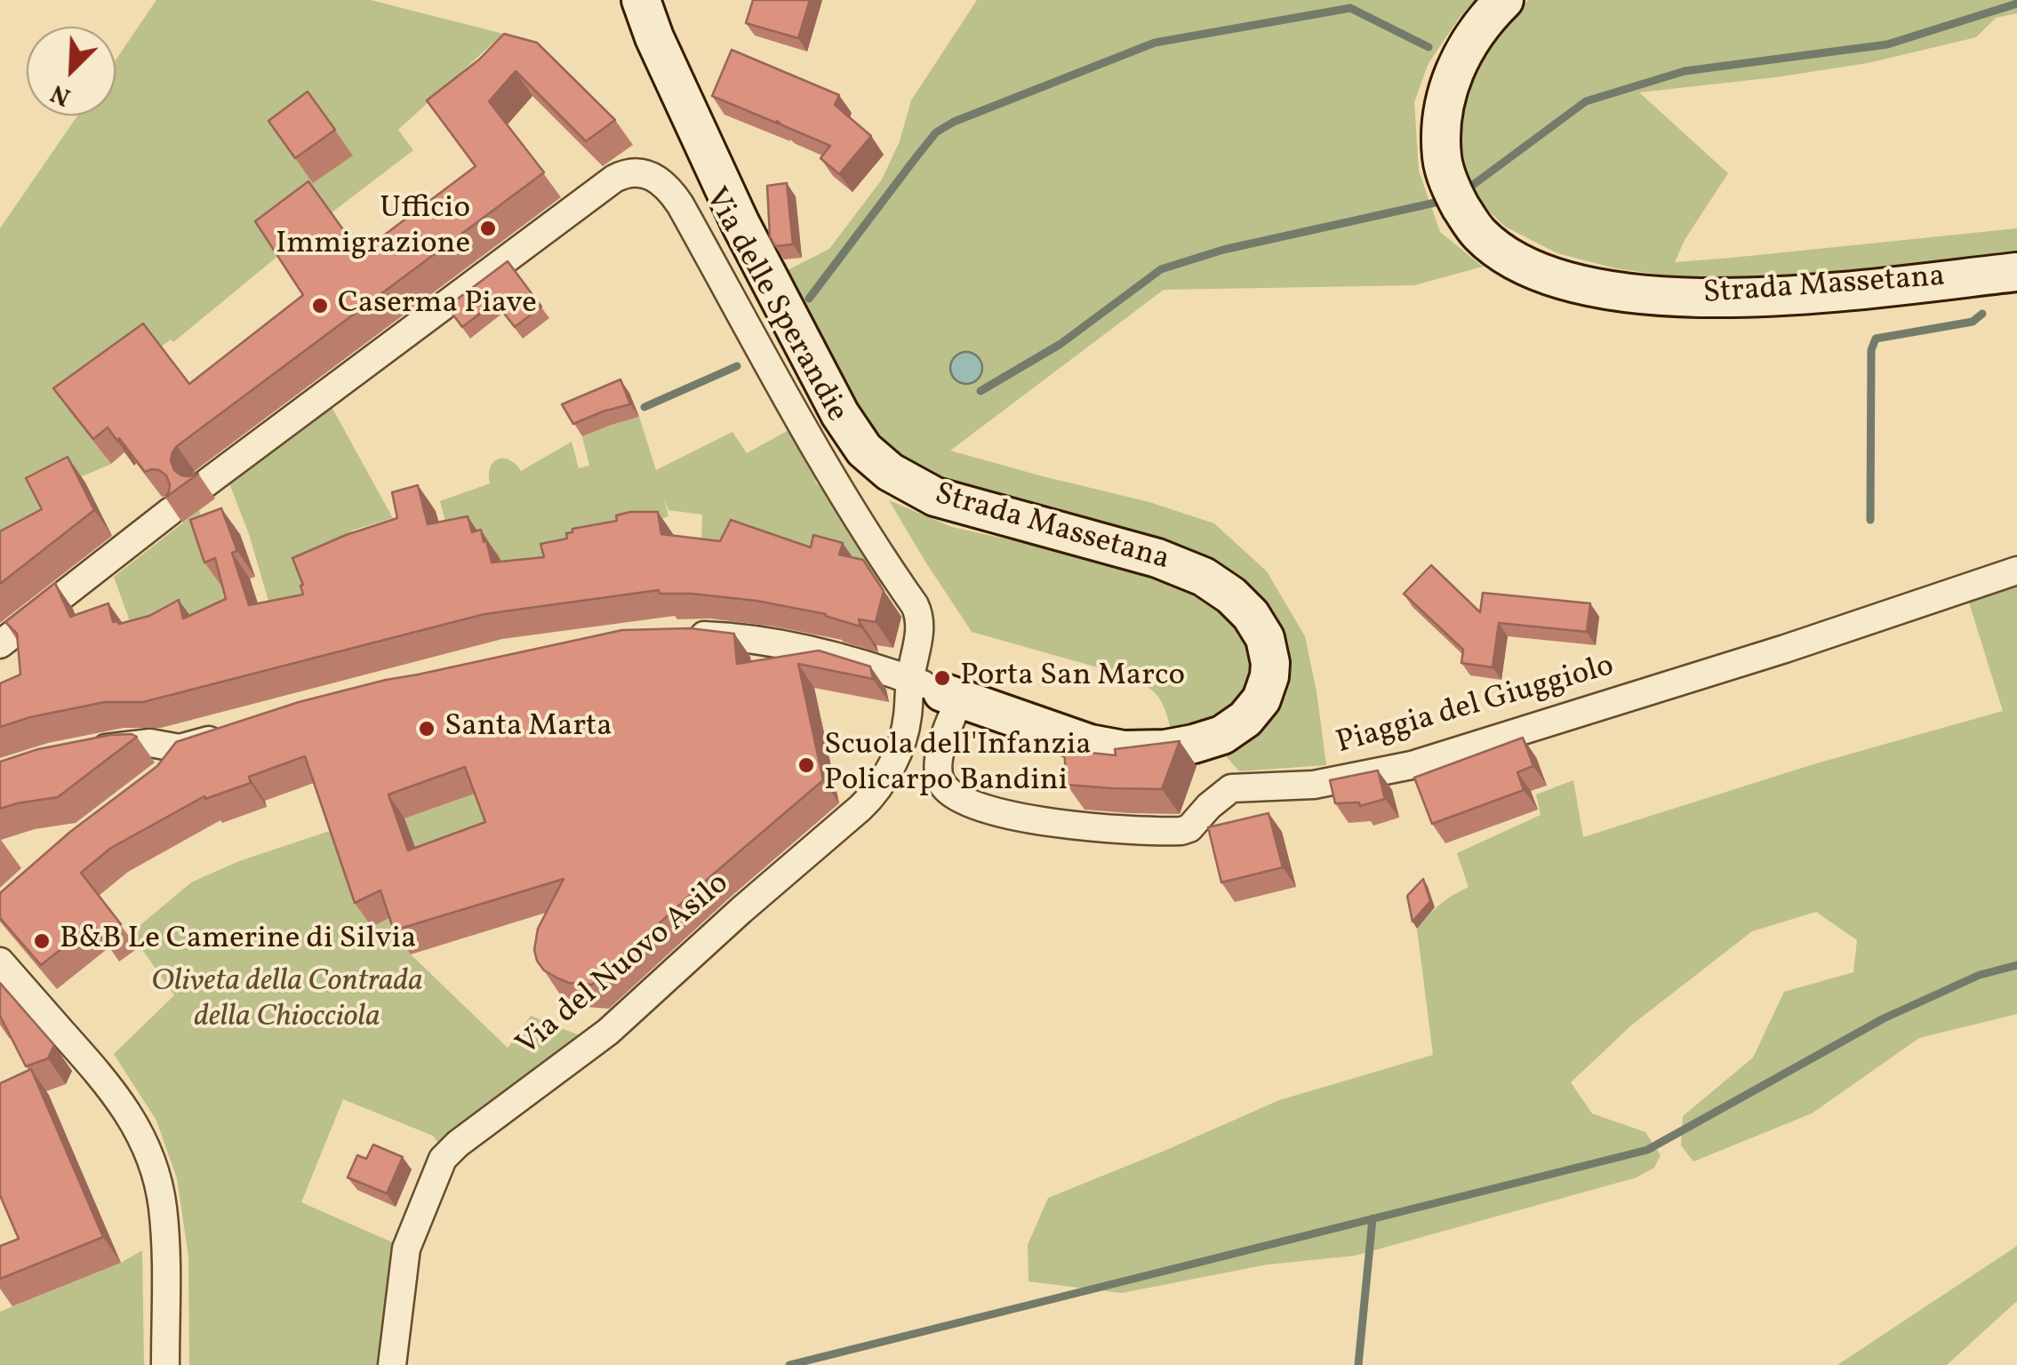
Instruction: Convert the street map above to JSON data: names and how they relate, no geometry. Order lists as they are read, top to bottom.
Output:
{
  "streets": {
    "street": [
      "Strada Massetana",
      "Via delle Sperandie",
      "Piaggia del Giuggiolo",
      "Via del Nuovo Asilo"
    ]
  },
  "crossings": [
    ["Strada Massetana", "Via delle Sperandie"],
    ["Strada Massetana", "Piaggia del Giuggiolo"],
    ["Strada Massetana", "Via del Nuovo Asilo"],
    ["Via delle Sperandie", "Piaggia del Giuggiolo"],
    ["Via delle Sperandie", "Via del Nuovo Asilo"],
    ["Piaggia del Giuggiolo", "Via del Nuovo Asilo"]
  ],
  "parks": ["Oliveta della Contrada della Chiocciola"],
  "places": [
    "Ufficio Immigrazione",
    "Caserma Piave",
    "Porta San Marco",
    "Santa Marta",
    "Scuola dell'Infanzia Policarpo Bandini",
    "B&B Le Camerine di Silvia"
  ],
  "north": "bottom left"
}
